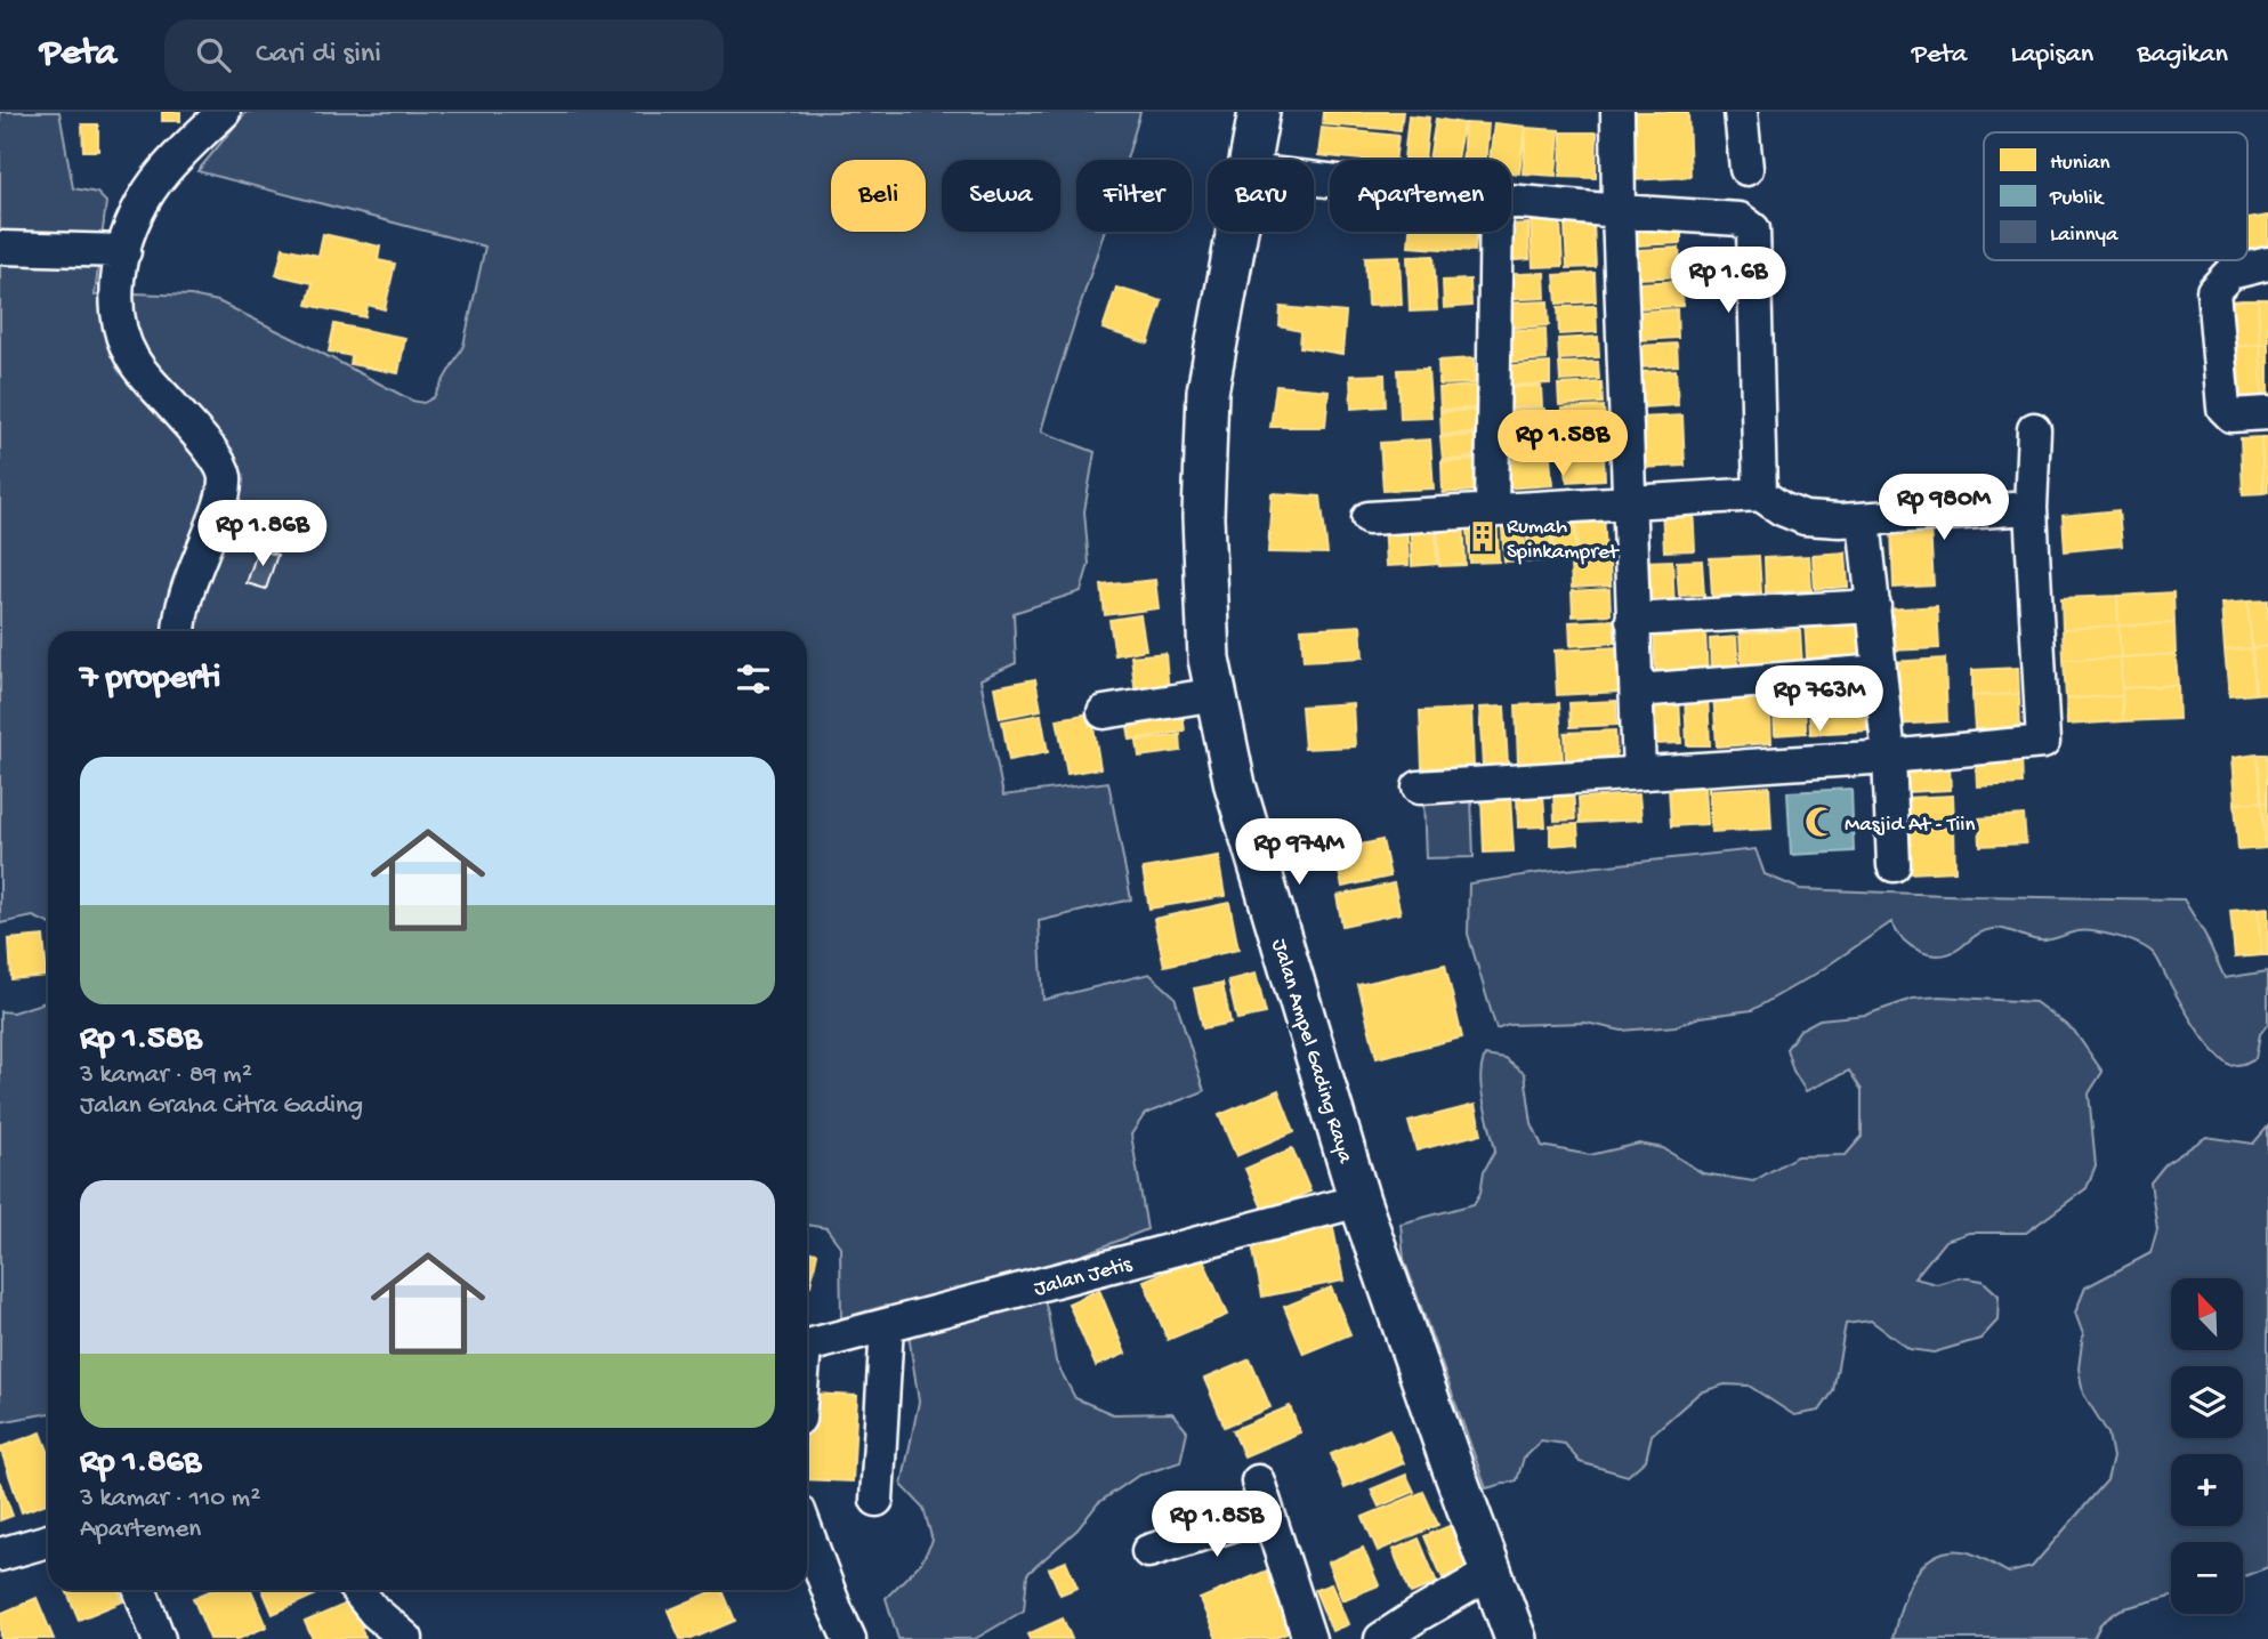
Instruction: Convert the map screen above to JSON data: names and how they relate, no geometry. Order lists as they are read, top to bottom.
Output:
{
  "streets": {
    "main road": ["Jalan Ampel Gading Raya"],
    "street": ["Jalan Jetis"]
  },
  "crossings": [
    ["Jalan Ampel Gading Raya", "Jalan Jetis"]
  ],
  "places": {
    "building": ["Rumah Spinkampret"],
    "mosque": ["Masjid At - Tiin"]
  },
  "legend": ["Hunian", "Publik", "Lainnya"],
  "north": "top left",
  "page": {
    "header": "Peta",
    "search": "Cari di sini",
    "nav": ["Peta", "Lapisan", "Bagikan"],
    "chip": [
      "Beli",
      "Sewa",
      "Filter",
      "Baru",
      "Apartemen"
    ],
    "price": [
      "Rp 1.6B",
      "Rp 1.58B",
      "Rp 980M",
      "Rp 1.86B",
      "Rp 763M",
      "Rp 974M",
      "Rp 1.85B"
    ],
    "heading": "7 properti",
    "list": [
      {
        "name": "Rp 1.58B",
        "note": "3 kamar · 89 m² · Jalan Graha Citra Gading"
      },
      {
        "name": "Rp 1.86B",
        "note": "3 kamar · 110 m² · Apartemen"
      }
    ],
    "map_buttons": ["+", "−"]
  }
}
